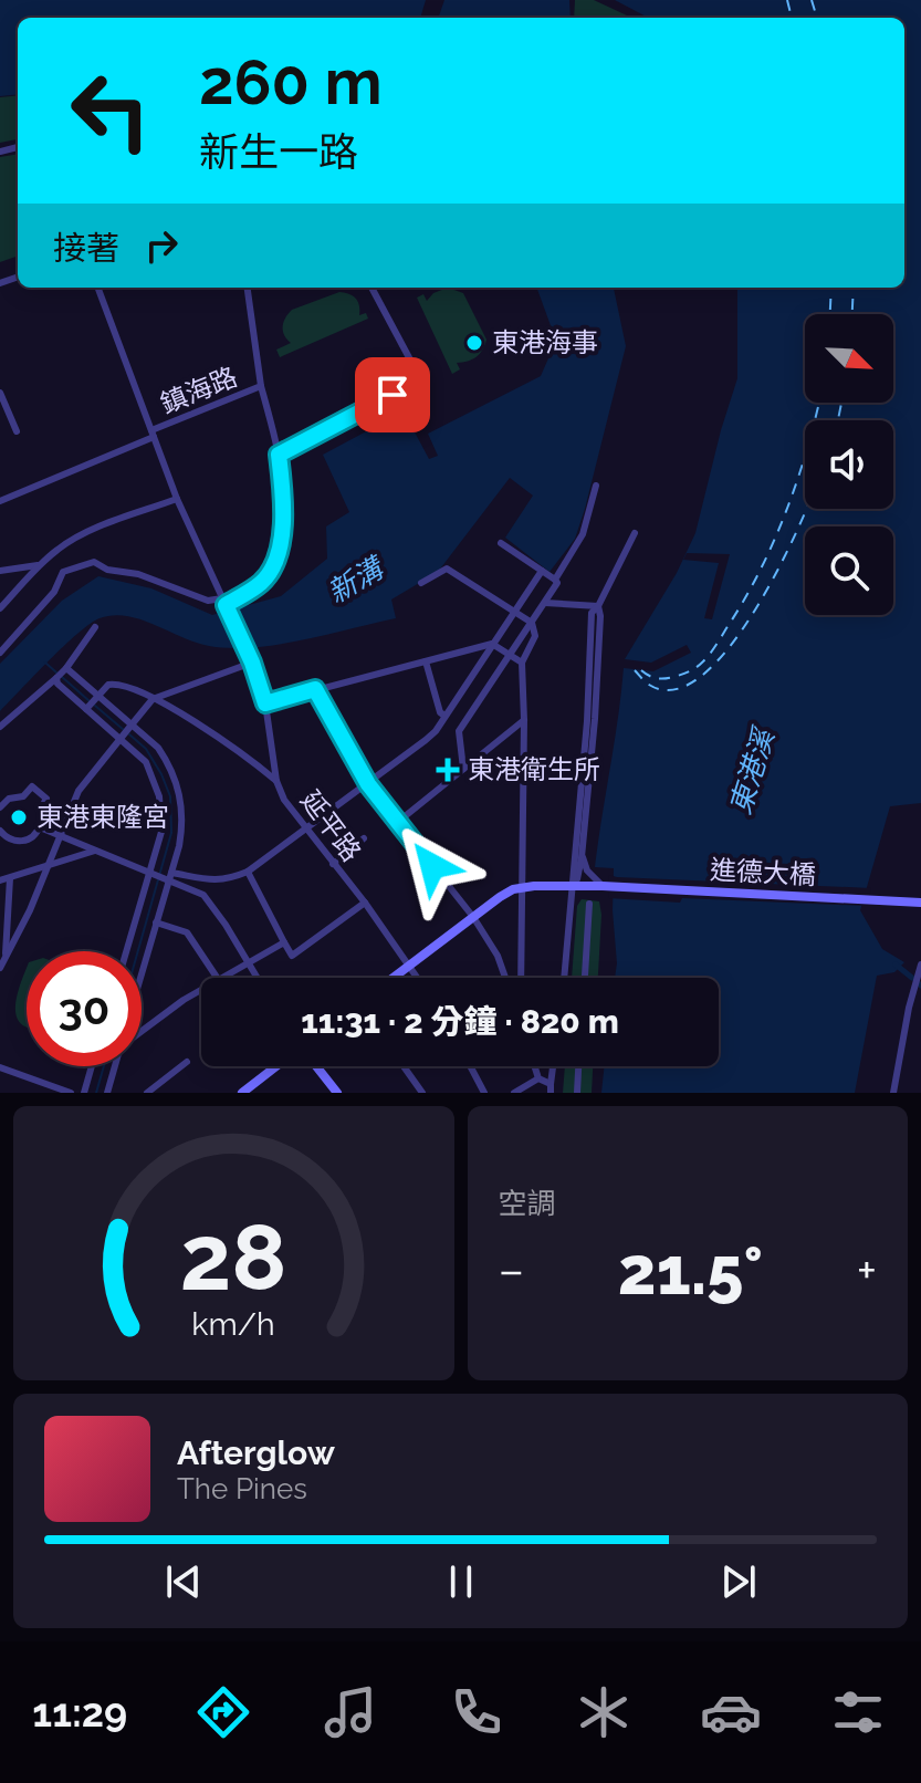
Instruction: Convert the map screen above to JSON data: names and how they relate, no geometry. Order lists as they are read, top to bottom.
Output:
{
  "streets": {
    "street": ["鎮海路", "延平路", "進德大橋"]
  },
  "water": ["新溝", "東港溪"],
  "places": {
    "other": ["東港海事", "東港東隆宮"],
    "health": ["東港衛生所"]
  },
  "north": "bottom right",
  "page": {
    "turn": ["260 m", "新生一路"],
    "then": "接著",
    "limit": "30",
    "trip": "11:31 · 2 分鐘 · 820 m",
    "tile": "空調",
    "heat": ["−", "21.5°", "+"],
    "song": ["Afterglow", "The Pines"],
    "tabs": "11:29",
    "gauge": ["28", "km/h"]
  }
}
